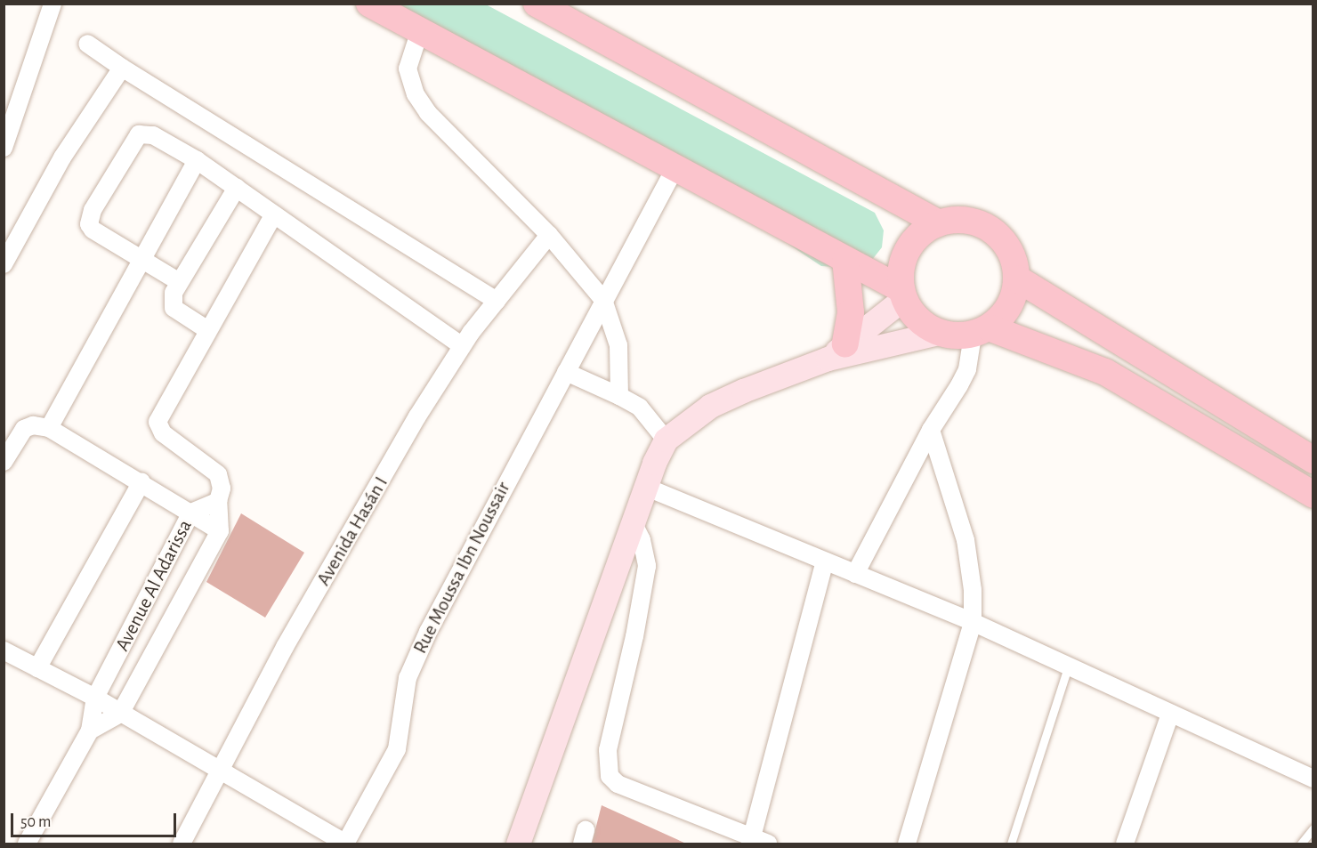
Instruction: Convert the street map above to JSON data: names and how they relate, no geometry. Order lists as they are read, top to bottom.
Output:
{
  "streets": {
    "street": ["Avenida Hasán I", "Rue Moussa Ibn Noussair", "Avenue Al Adarissa"]
  },
  "scale_bar": "50 m"
}
